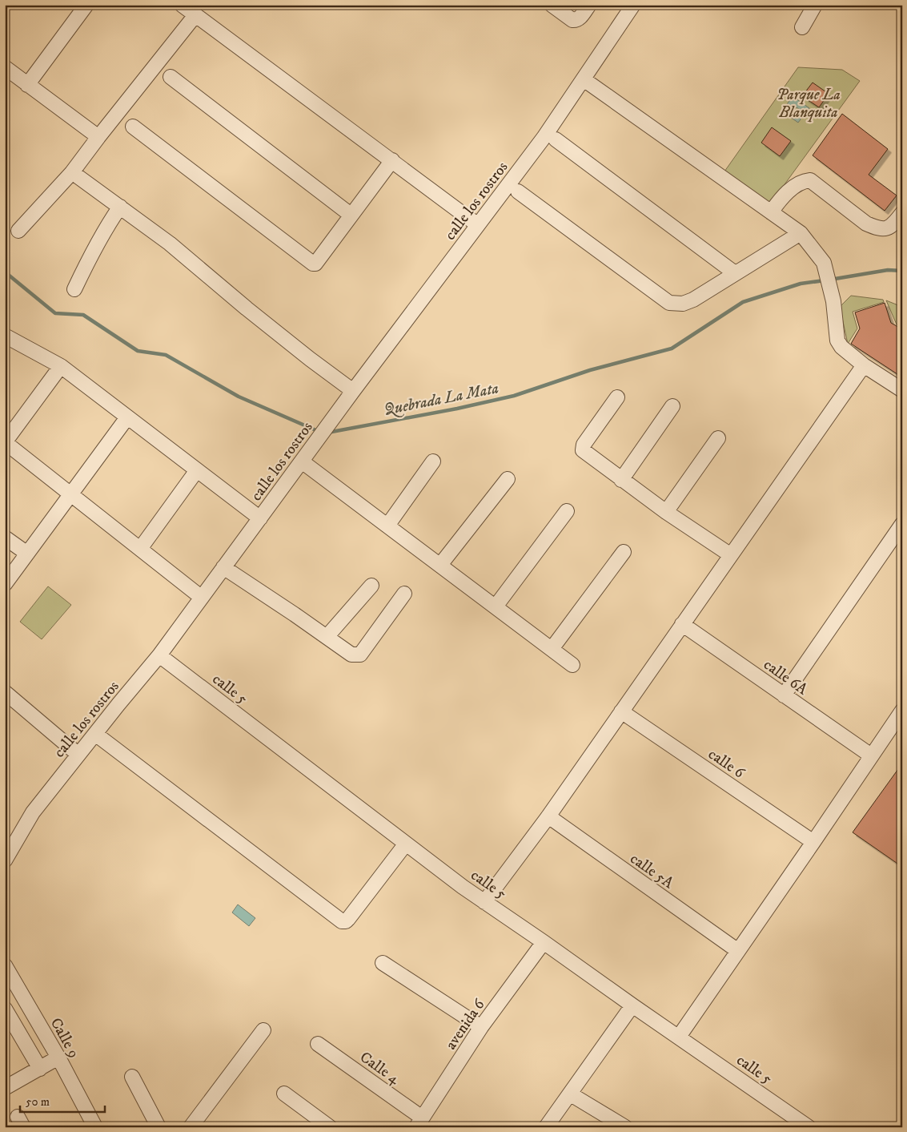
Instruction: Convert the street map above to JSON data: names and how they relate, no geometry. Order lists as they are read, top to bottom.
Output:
{
  "streets": {
    "street": [
      "calle los rostros",
      "calle 6A",
      "calle 5",
      "calle 6",
      "calle 5A",
      "avenida 6",
      "Calle 9",
      "Calle 4"
    ]
  },
  "crossings": [
    ["calle los rostros", "calle 5"],
    ["calle 5", "avenida 6"],
    ["avenida 6", "Calle 4"]
  ],
  "water": ["Quebrada La Mata"],
  "parks": ["Parque La Blanquita"],
  "scale_bar": "50 m"
}
